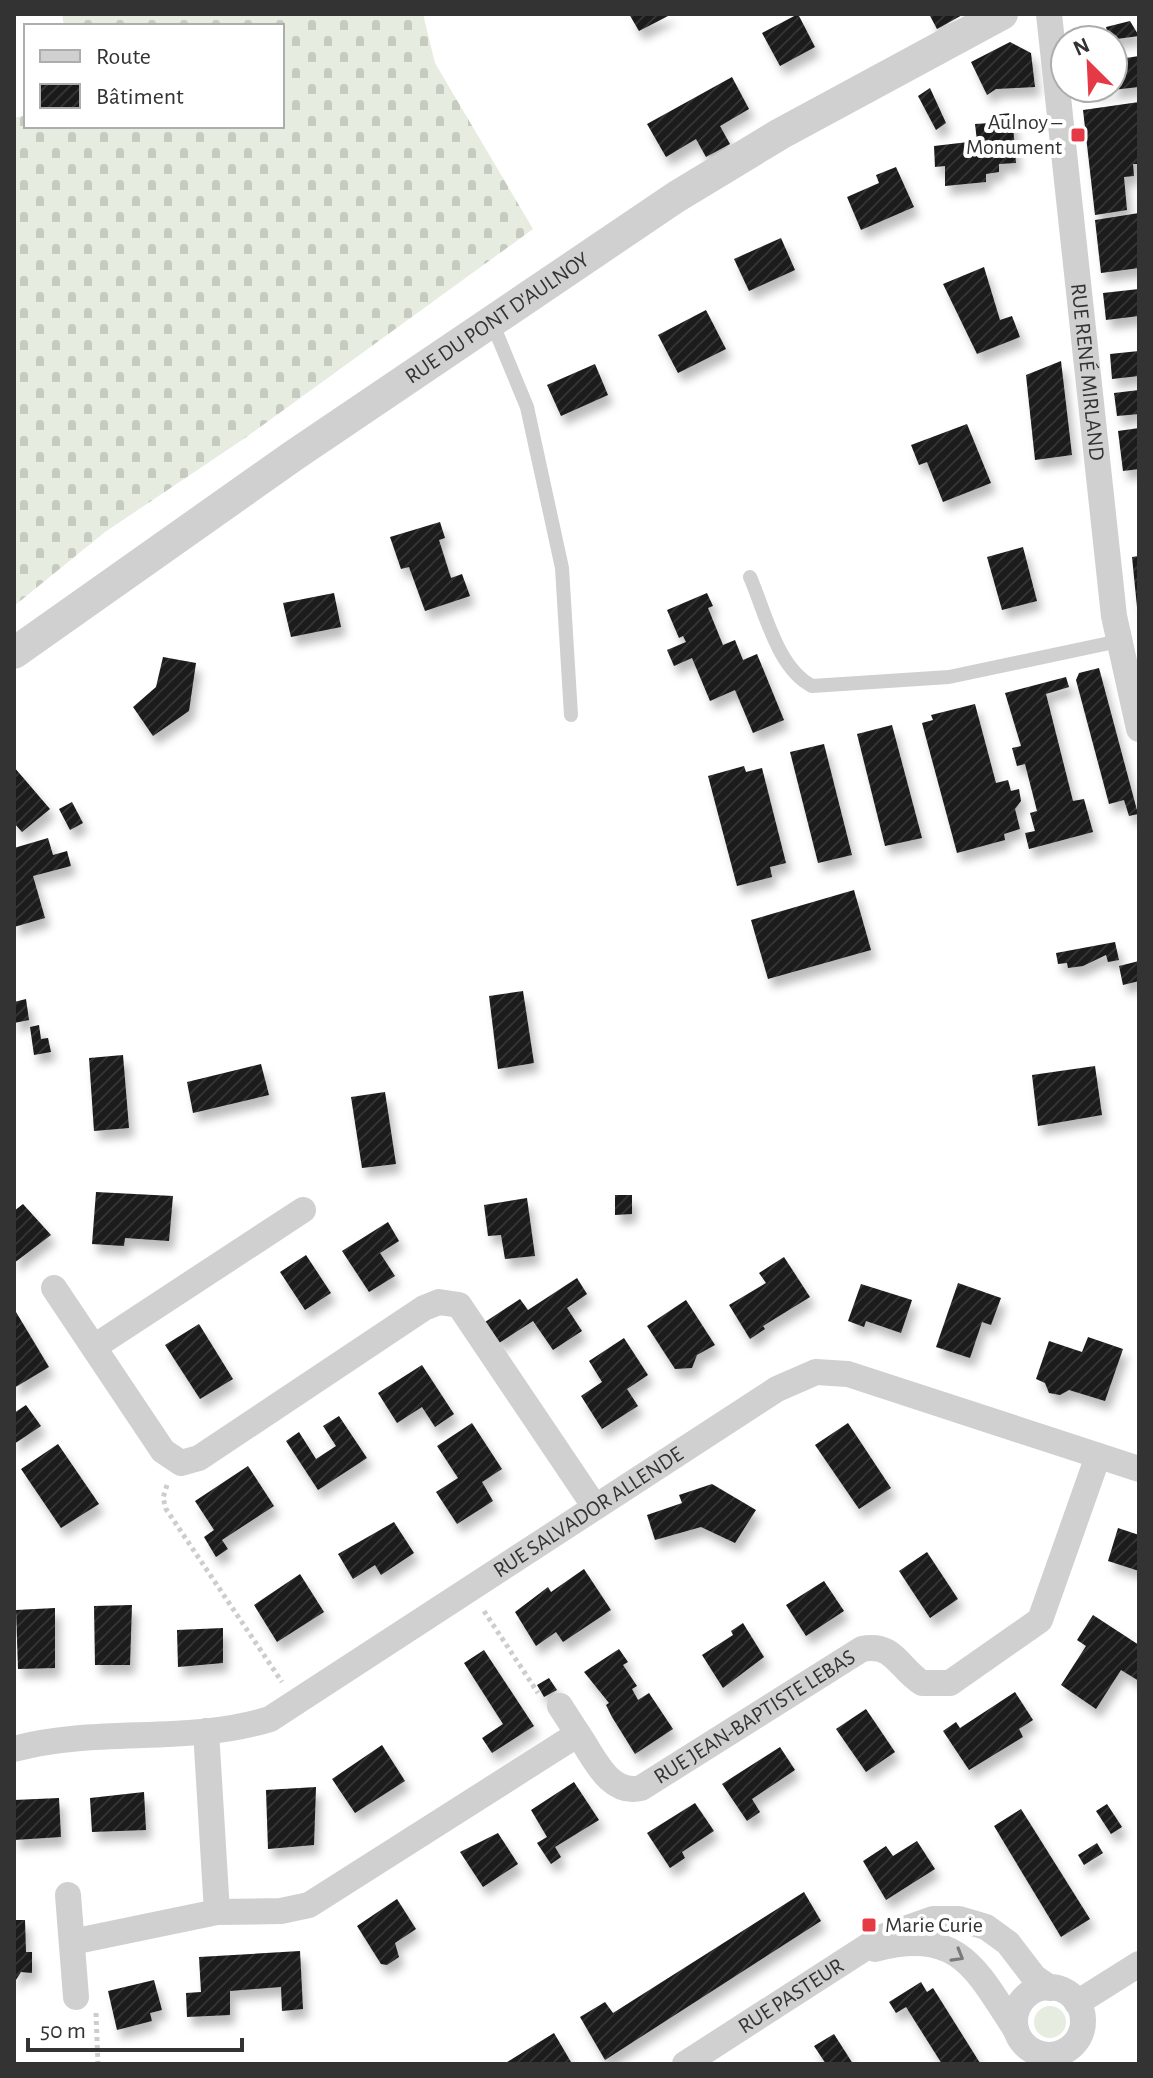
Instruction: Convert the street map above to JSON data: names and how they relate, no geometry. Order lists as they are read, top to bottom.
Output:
{
  "streets": {
    "street": [
      "RUE DU PONT D'AULNOY",
      "RUE RENÉ MIRLAND",
      "RUE SALVADOR ALLENDE",
      "RUE JEAN-BAPTISTE LEBAS",
      "RUE PASTEUR"
    ]
  },
  "crossings": [
    ["RUE SALVADOR ALLENDE", "RUE JEAN-BAPTISTE LEBAS"]
  ],
  "places": {
    "transit": ["Aulnoy – Monument", "Marie Curie"]
  },
  "legend": ["Route", "Bâtiment"],
  "scale_bar": "50 m",
  "north": "top left"
}
